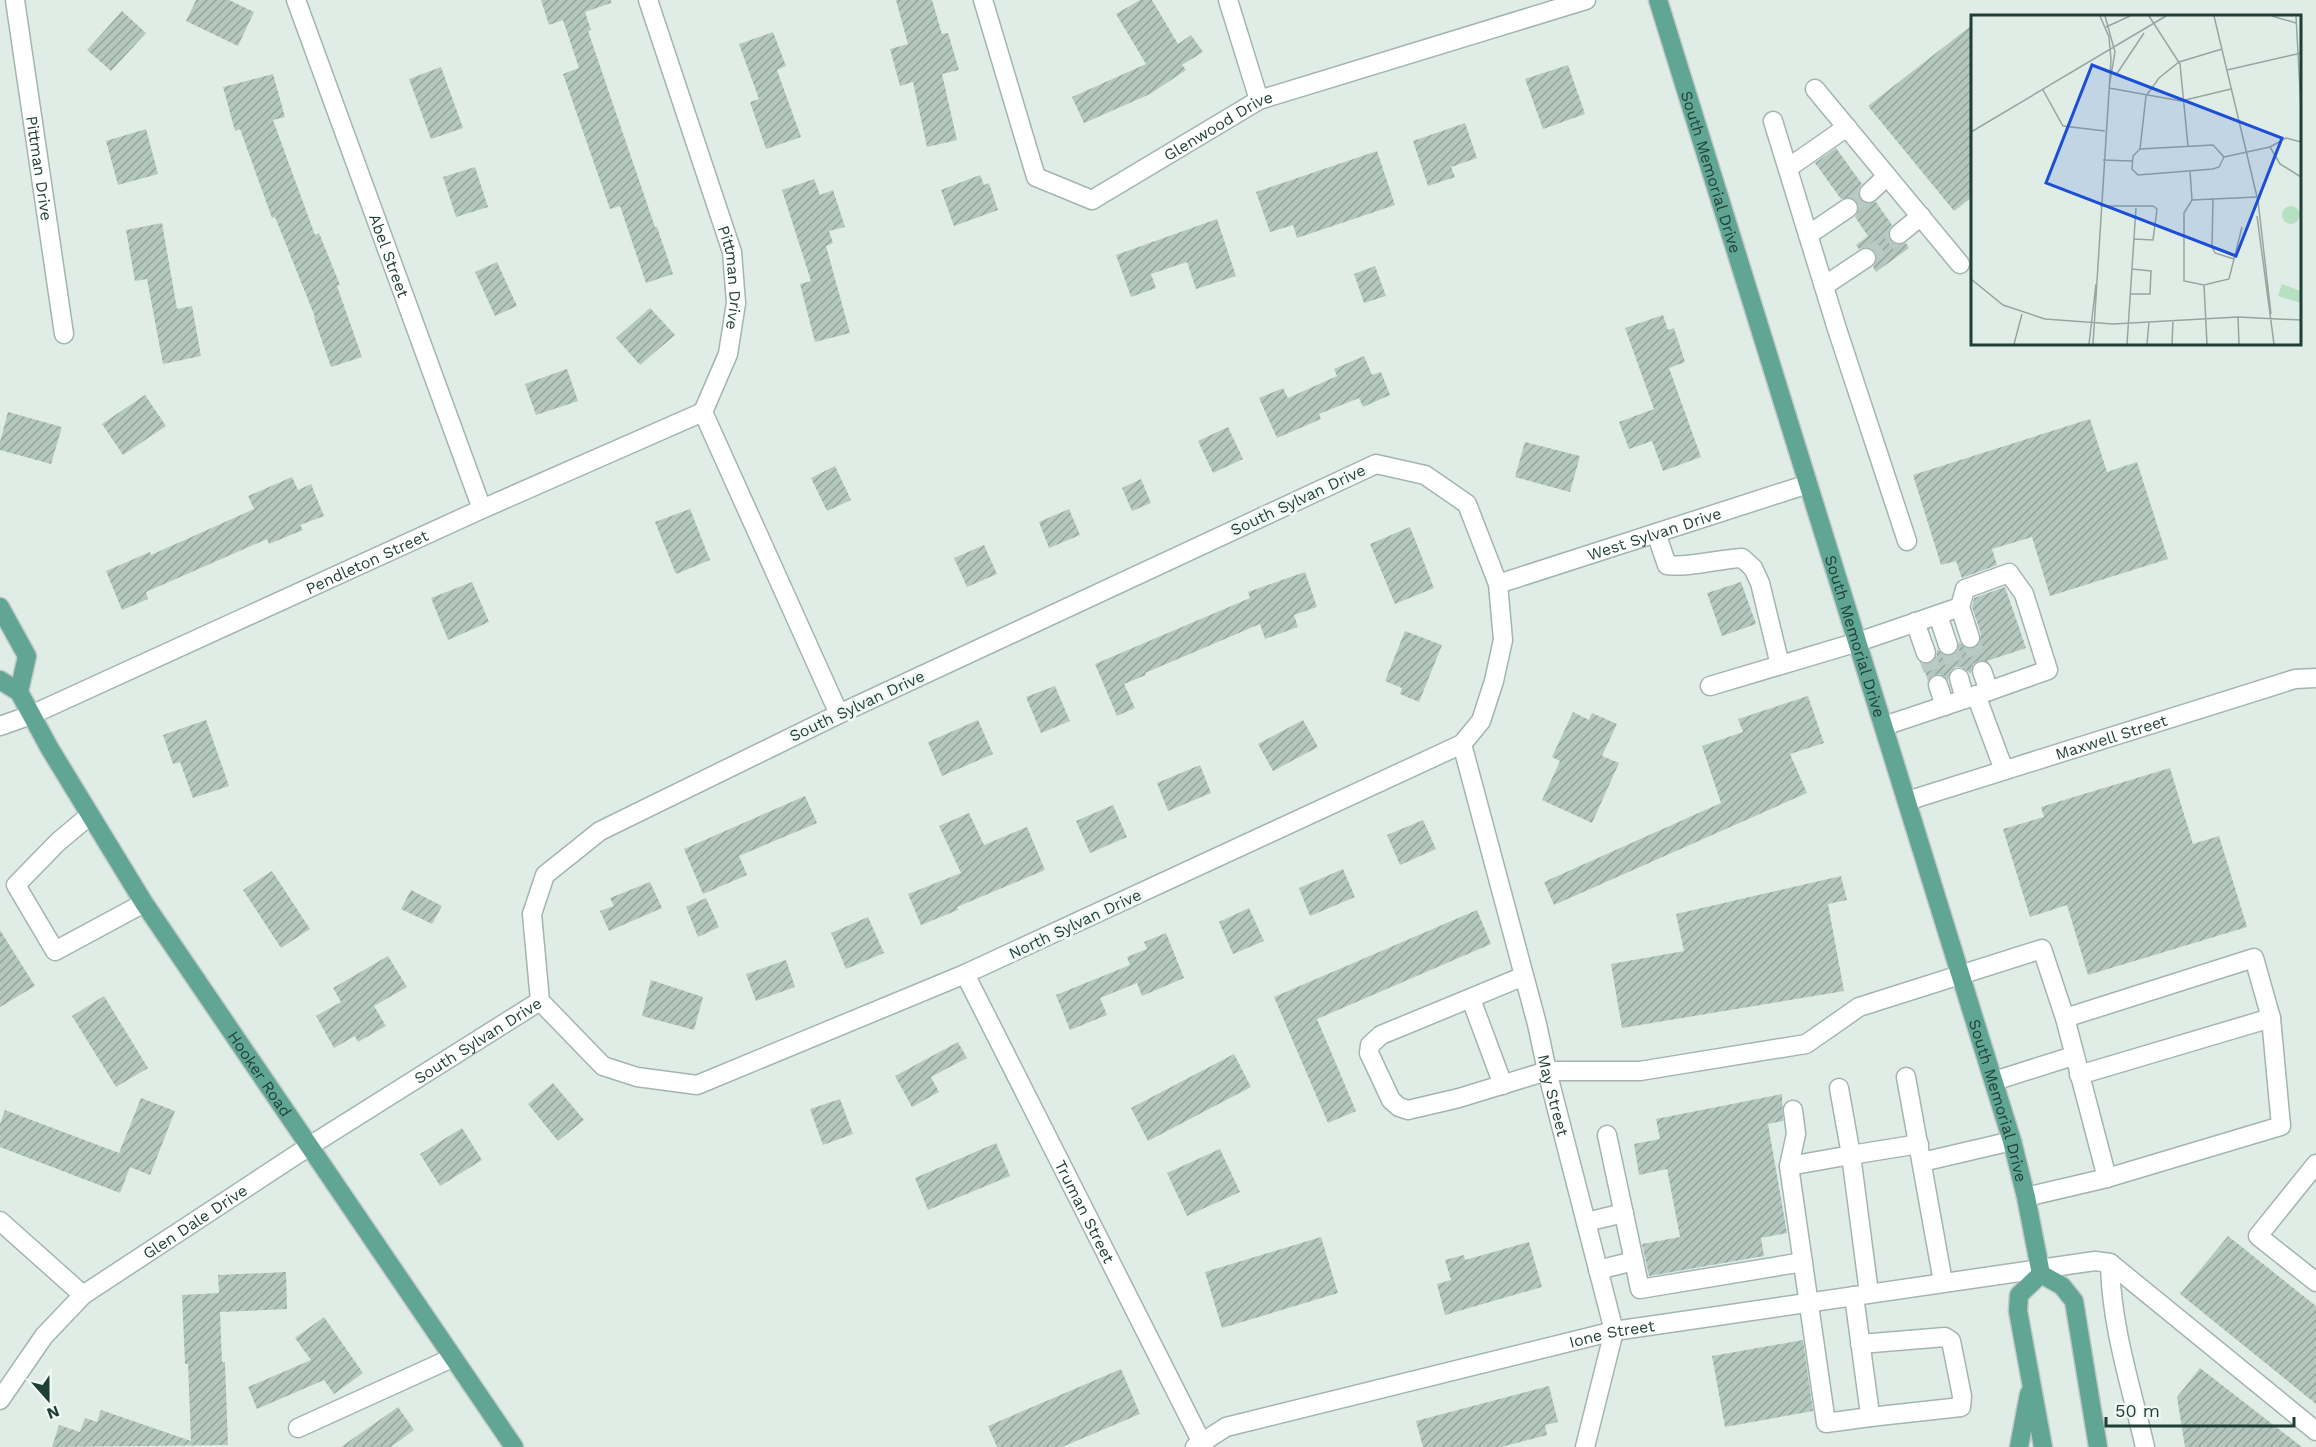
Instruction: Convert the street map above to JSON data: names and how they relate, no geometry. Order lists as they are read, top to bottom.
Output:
{
  "streets": {
    "main road": ["South Memorial Drive", "Hooker Road"],
    "street": [
      "Glenwood Drive",
      "Pittman Drive",
      "Abel Street",
      "South Sylvan Drive",
      "West Sylvan Drive",
      "Pendleton Street",
      "Maxwell Street",
      "North Sylvan Drive",
      "May Street",
      "Truman Street",
      "Glen Dale Drive",
      "Ione Street"
    ]
  },
  "crossings": [
    ["Pittman Drive", "Pendleton Street"],
    ["South Memorial Drive", "West Sylvan Drive"],
    ["South Memorial Drive", "Maxwell Street"],
    ["South Memorial Drive", "Ione Street"],
    ["Abel Street", "Pendleton Street"],
    ["South Sylvan Drive", "West Sylvan Drive"],
    ["South Sylvan Drive", "North Sylvan Drive"],
    ["South Sylvan Drive", "Hooker Road"],
    ["South Sylvan Drive", "Glen Dale Drive"],
    ["West Sylvan Drive", "North Sylvan Drive"],
    ["Pendleton Street", "Hooker Road"],
    ["North Sylvan Drive", "May Street"],
    ["North Sylvan Drive", "Truman Street"],
    ["Hooker Road", "Glen Dale Drive"],
    ["May Street", "Ione Street"],
    ["Truman Street", "Ione Street"]
  ],
  "scale_bar": "50 m",
  "north": "bottom"
}
